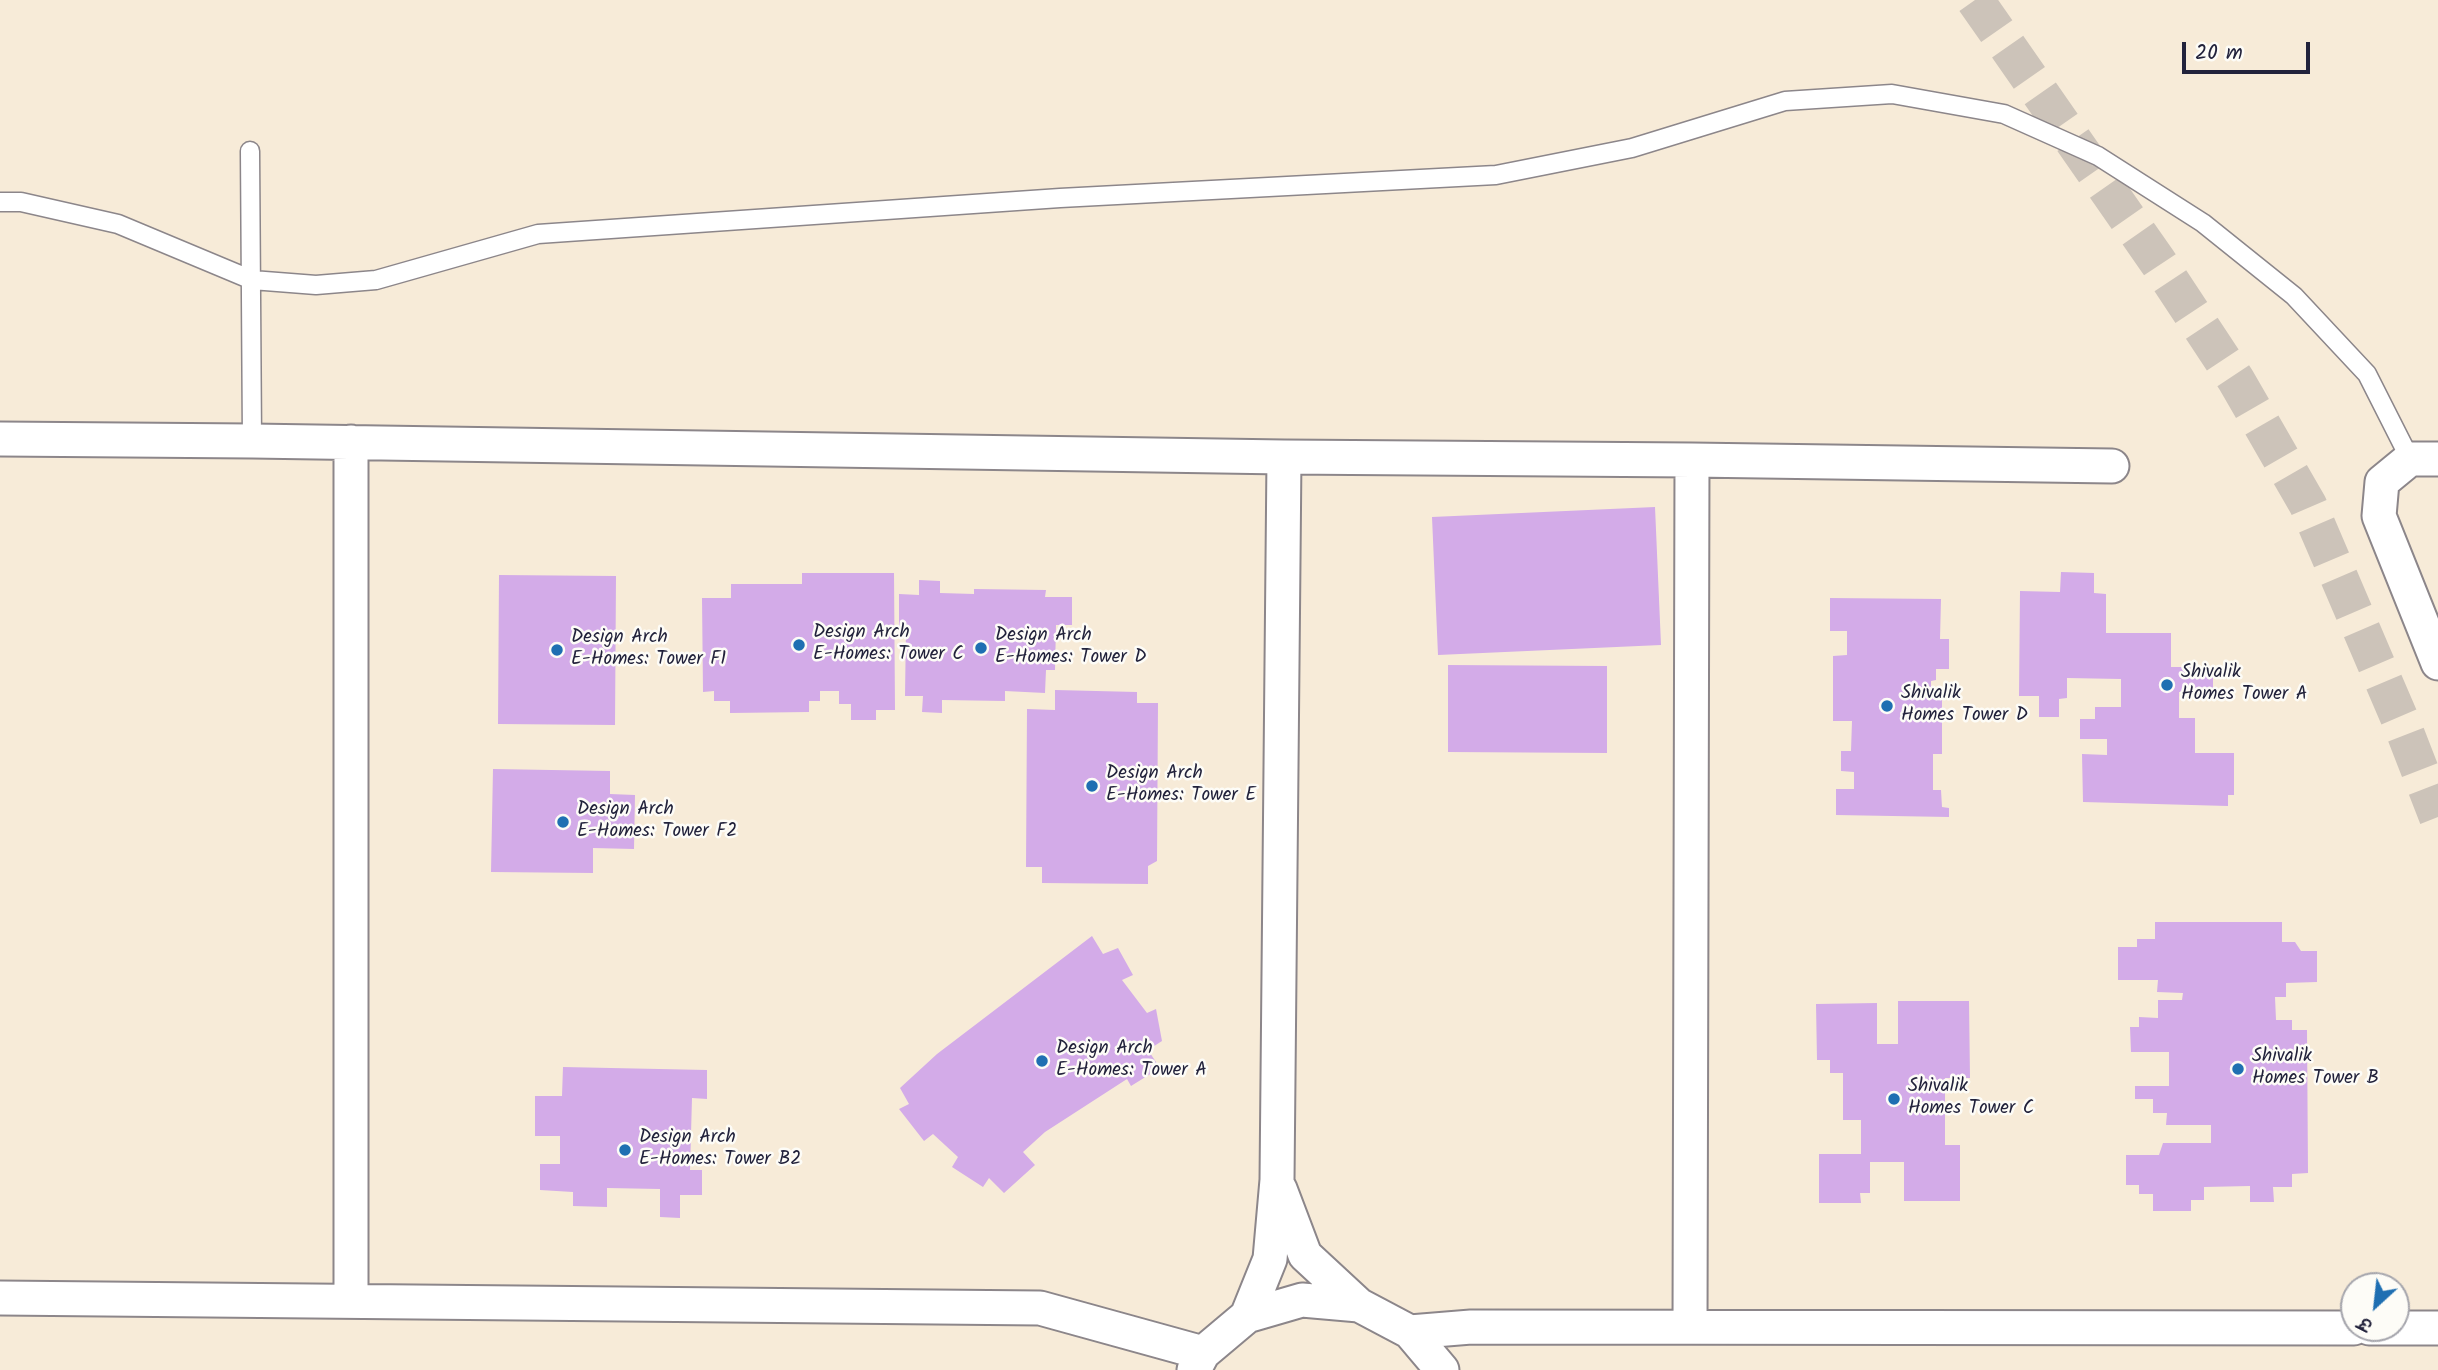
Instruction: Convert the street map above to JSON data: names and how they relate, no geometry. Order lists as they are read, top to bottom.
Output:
{
  "places": [
    "Design Arch E-Homes: Tower C",
    "Design Arch E-Homes: Tower D",
    "Design Arch E-Homes: Tower F1",
    "Shivalik Homes Tower A",
    "Shivalik Homes Tower D",
    "Design Arch E-Homes: Tower E",
    "Design Arch E-Homes: Tower F2",
    "Design Arch E-Homes: Tower A",
    "Shivalik Homes Tower B",
    "Shivalik Homes Tower C",
    "Design Arch E-Homes: Tower B2"
  ],
  "scale_bar": "20 m",
  "north": "bottom left"
}
